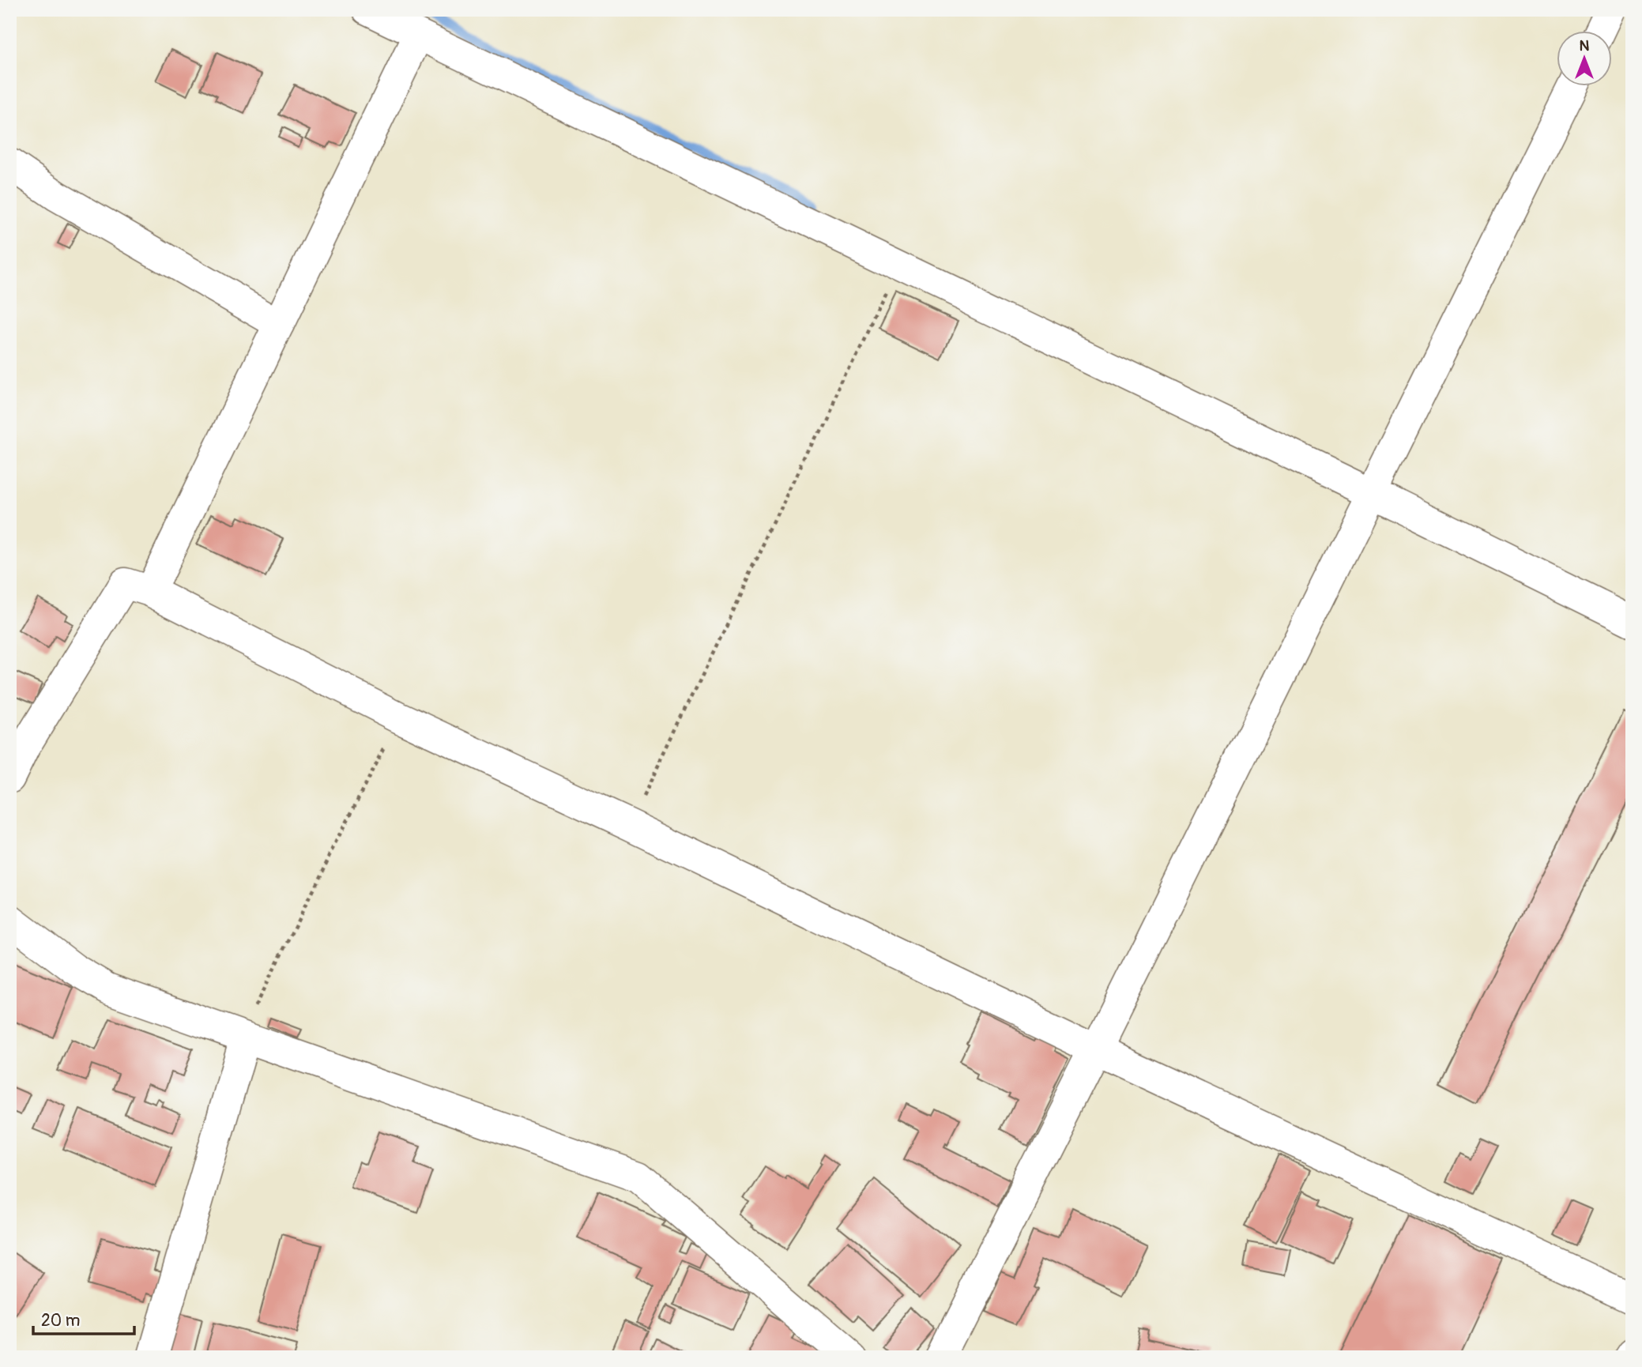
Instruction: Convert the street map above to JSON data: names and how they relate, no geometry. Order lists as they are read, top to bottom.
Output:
{
  "scale_bar": "20 m",
  "north": "top"
}
